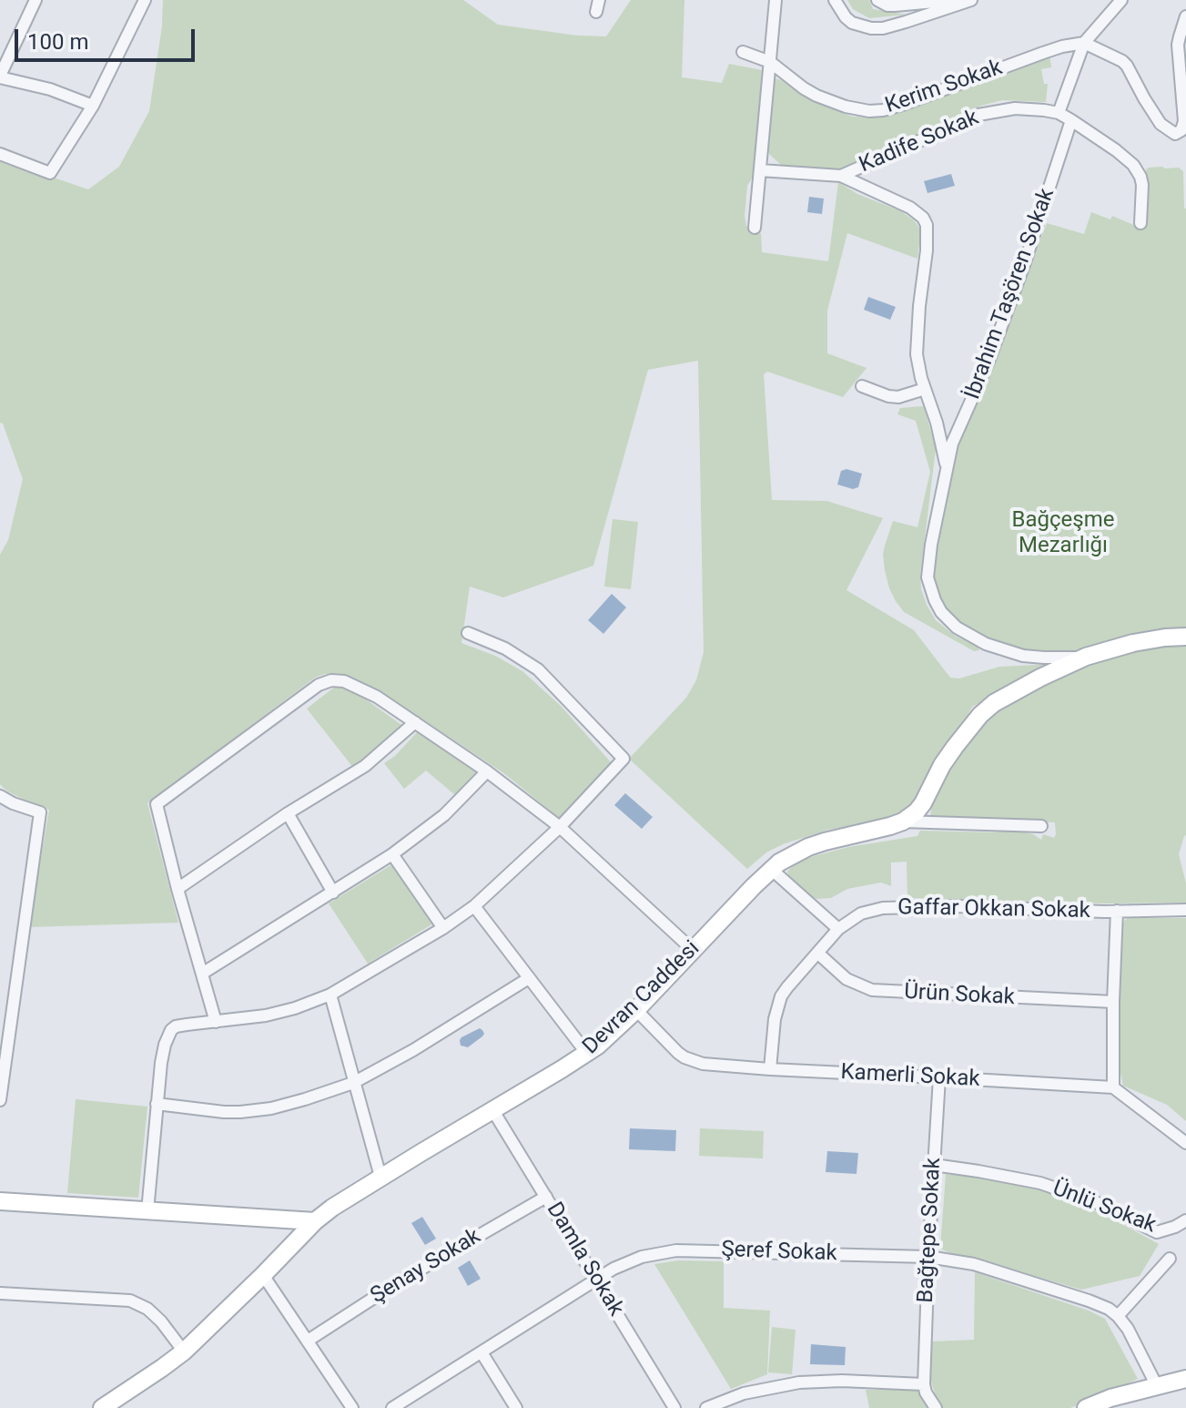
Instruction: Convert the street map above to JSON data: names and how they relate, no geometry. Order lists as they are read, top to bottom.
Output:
{
  "streets": {
    "main road": ["Devran Caddesi"],
    "street": [
      "Kerim Sokak",
      "Kadife Sokak",
      "İbrahim Taşören Sokak",
      "Gaffar Okkan Sokak",
      "Ürün Sokak",
      "Kamerli Sokak",
      "Ünlü Sokak",
      "Bağtepe Sokak",
      "Şeref Sokak",
      "Damla Sokak",
      "Şenay Sokak"
    ]
  },
  "crossings": [
    ["Kadife Sokak", "İbrahim Taşören Sokak"],
    ["Gaffar Okkan Sokak", "Ürün Sokak"],
    ["Gaffar Okkan Sokak", "Kamerli Sokak"],
    ["Devran Caddesi", "Kamerli Sokak"],
    ["Devran Caddesi", "Damla Sokak"],
    ["Kamerli Sokak", "Bağtepe Sokak"],
    ["Ünlü Sokak", "Bağtepe Sokak"],
    ["Bağtepe Sokak", "Şeref Sokak"],
    ["Şeref Sokak", "Damla Sokak"],
    ["Damla Sokak", "Şenay Sokak"]
  ],
  "parks": ["Bağçeşme Mezarlığı"],
  "scale_bar": "100 m"
}
